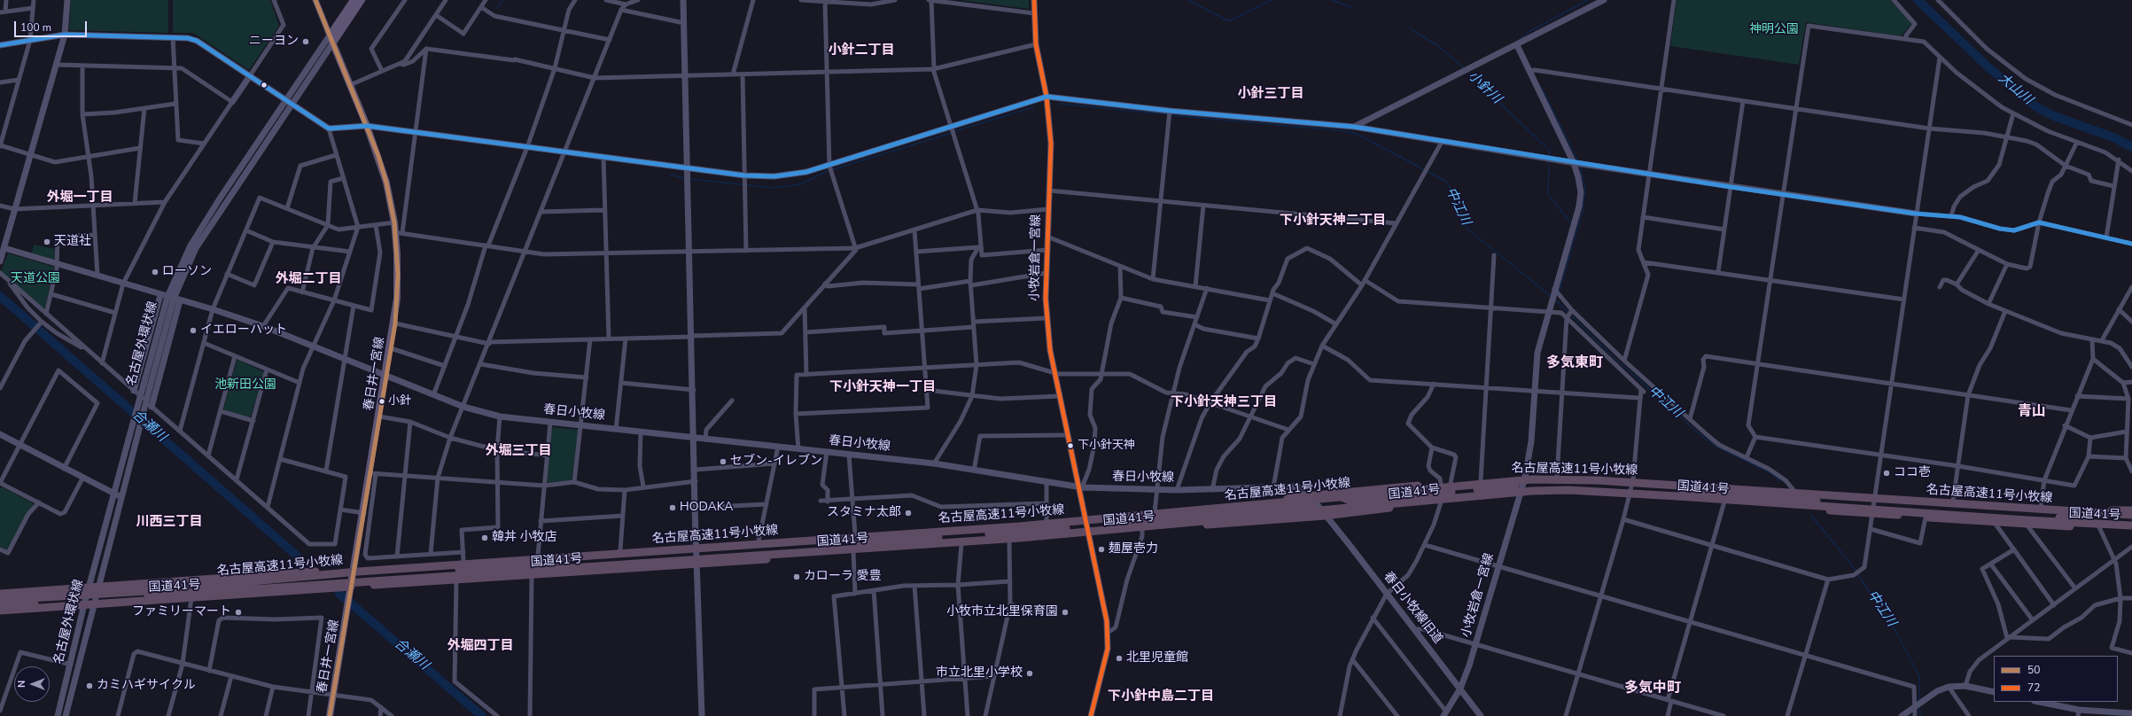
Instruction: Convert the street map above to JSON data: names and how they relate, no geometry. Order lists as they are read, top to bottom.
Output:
{
  "streets": {
    "highway": ["名古屋高速11号小牧線", "国道41号"],
    "main road": ["春日井一宮線"],
    "street": [
      "小牧岩倉一宮線",
      "名古屋外環状線",
      "春日小牧線",
      "春日小牧線旧道"
    ]
  },
  "crossings": [
    ["小牧岩倉一宮線", "春日小牧線"],
    ["小牧岩倉一宮線", "国道41号"],
    ["小牧岩倉一宮線", "春日小牧線旧道"],
    ["名古屋外環状線", "春日井一宮線"],
    ["名古屋外環状線", "春日小牧線"],
    ["名古屋外環状線", "国道41号"],
    ["春日井一宮線", "春日小牧線"],
    ["春日井一宮線", "国道41号"],
    ["春日小牧線", "国道41号"],
    ["春日小牧線", "春日小牧線旧道"],
    ["国道41号", "春日小牧線旧道"]
  ],
  "districts": [
    "小針二丁目",
    "小針三丁目",
    "外堀一丁目",
    "下小針天神二丁目",
    "外堀二丁目",
    "多気東町",
    "下小針天神一丁目",
    "下小針天神三丁目",
    "青山",
    "外堀三丁目",
    "川西三丁目",
    "外堀四丁目",
    "多気中町",
    "下小針中島二丁目"
  ],
  "water": [
    "小針川",
    "大山川",
    "中江川",
    "合瀬川"
  ],
  "parks": ["神明公園", "天道公園", "池新田公園"],
  "places": [
    "ニーヨン",
    "天道社",
    "ローソン",
    "イエローハット",
    "小針",
    "下小針天神",
    "セブン-イレブン",
    "ココ壱",
    "HODAKA",
    "スタミナ太郎",
    "韓丼 小牧店",
    "麺屋壱力",
    "カローラ 愛豊",
    "ファミリーマート",
    "小牧市立北里保育園",
    "北里児童館",
    "市立北里小学校",
    "カミハギサイクル"
  ],
  "lines": ["transit line 50", "transit line 72"],
  "legend": ["50", "72"],
  "scale_bar": "100 m",
  "north": "left"
}
